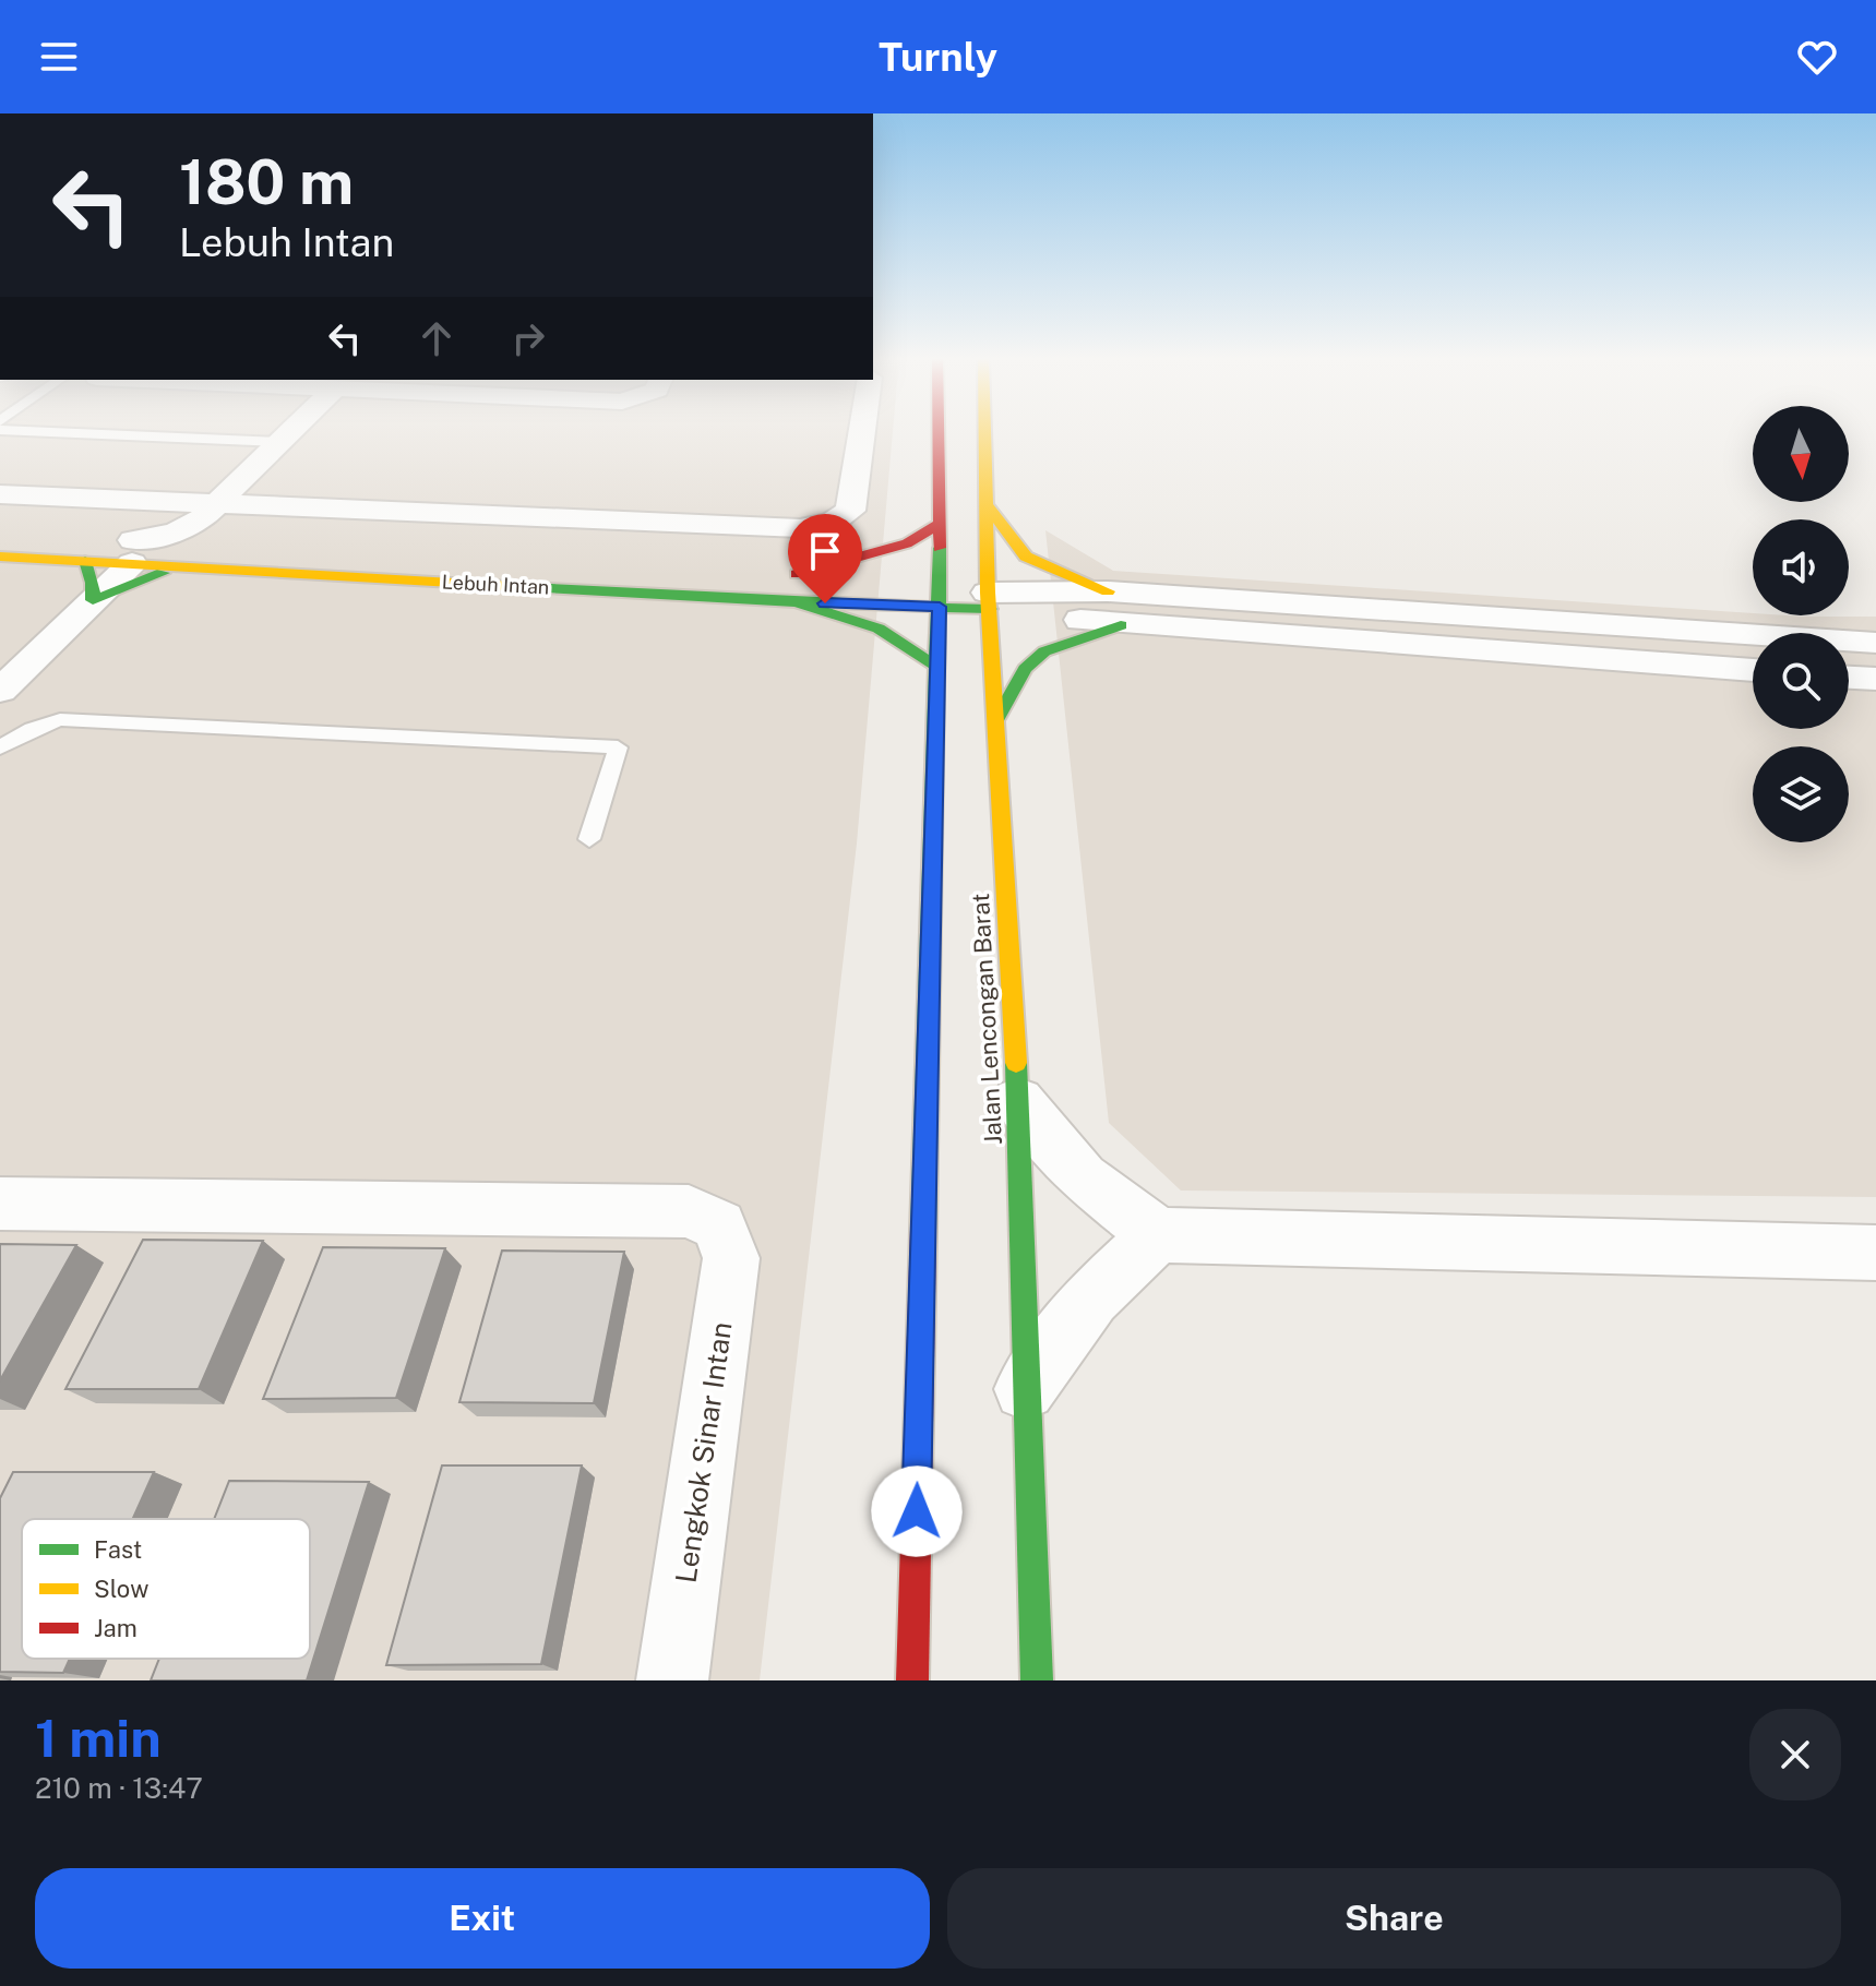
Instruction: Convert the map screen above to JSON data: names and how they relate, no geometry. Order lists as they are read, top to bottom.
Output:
{
  "streets": {
    "main road": ["Lebuh Intan", "Jalan Lencongan Barat"],
    "street": ["Lengkok Sinar Intan"]
  },
  "crossings": [
    ["Lebuh Intan", "Jalan Lencongan Barat"]
  ],
  "legend": ["Fast", "Slow", "Jam"],
  "north": "bottom",
  "page": {
    "header": "Turnly",
    "turn": ["180 m", "Lebuh Intan"],
    "heading": ["1 min", "210 m · 13:47"],
    "buttons": ["Exit", "Share"]
  }
}
